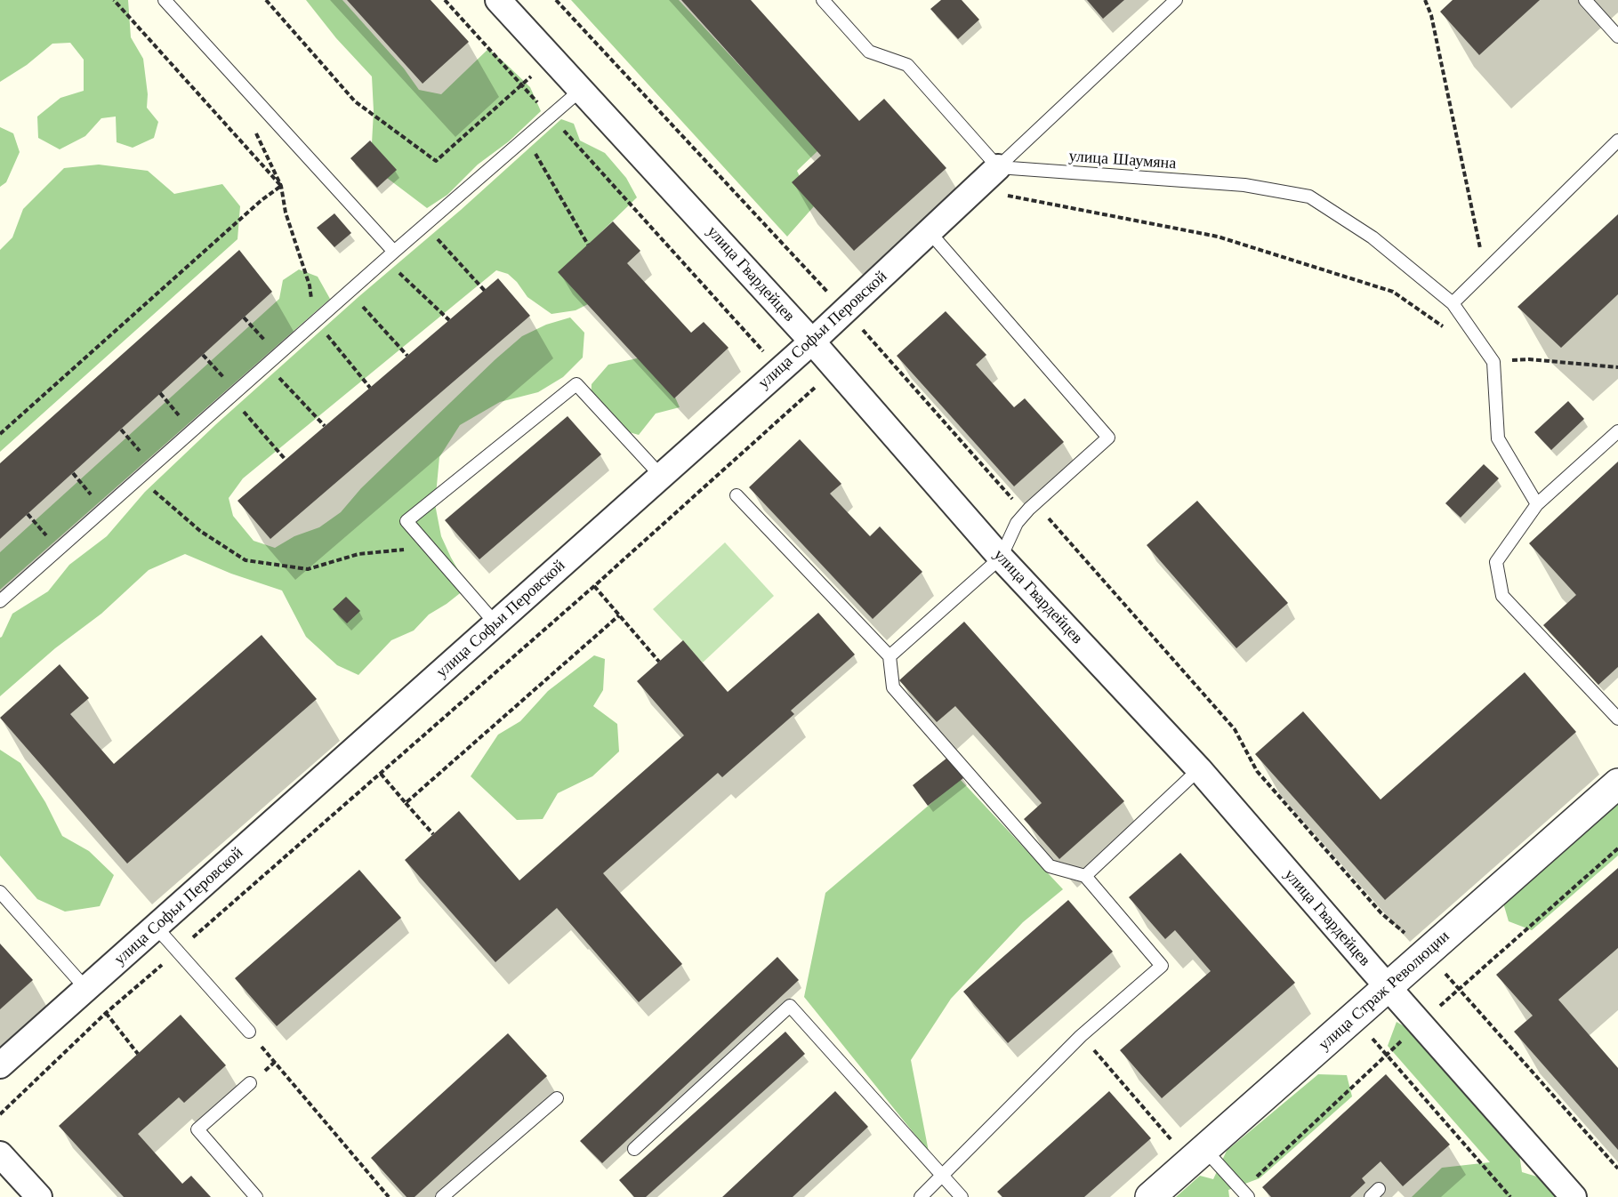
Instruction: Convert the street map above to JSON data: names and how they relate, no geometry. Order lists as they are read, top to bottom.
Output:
{
  "streets": {
    "street": ["улица Гвардейцев", "улица Софьи Перовской", "улица Страж Революции"],
    "lane": ["улица Шаумяна"]
  },
  "crossings": [
    ["улица Шаумяна", "улица Софьи Перовской"],
    ["улица Гвардейцев", "улица Софьи Перовской"],
    ["улица Гвардейцев", "улица Страж Революции"]
  ]
}
